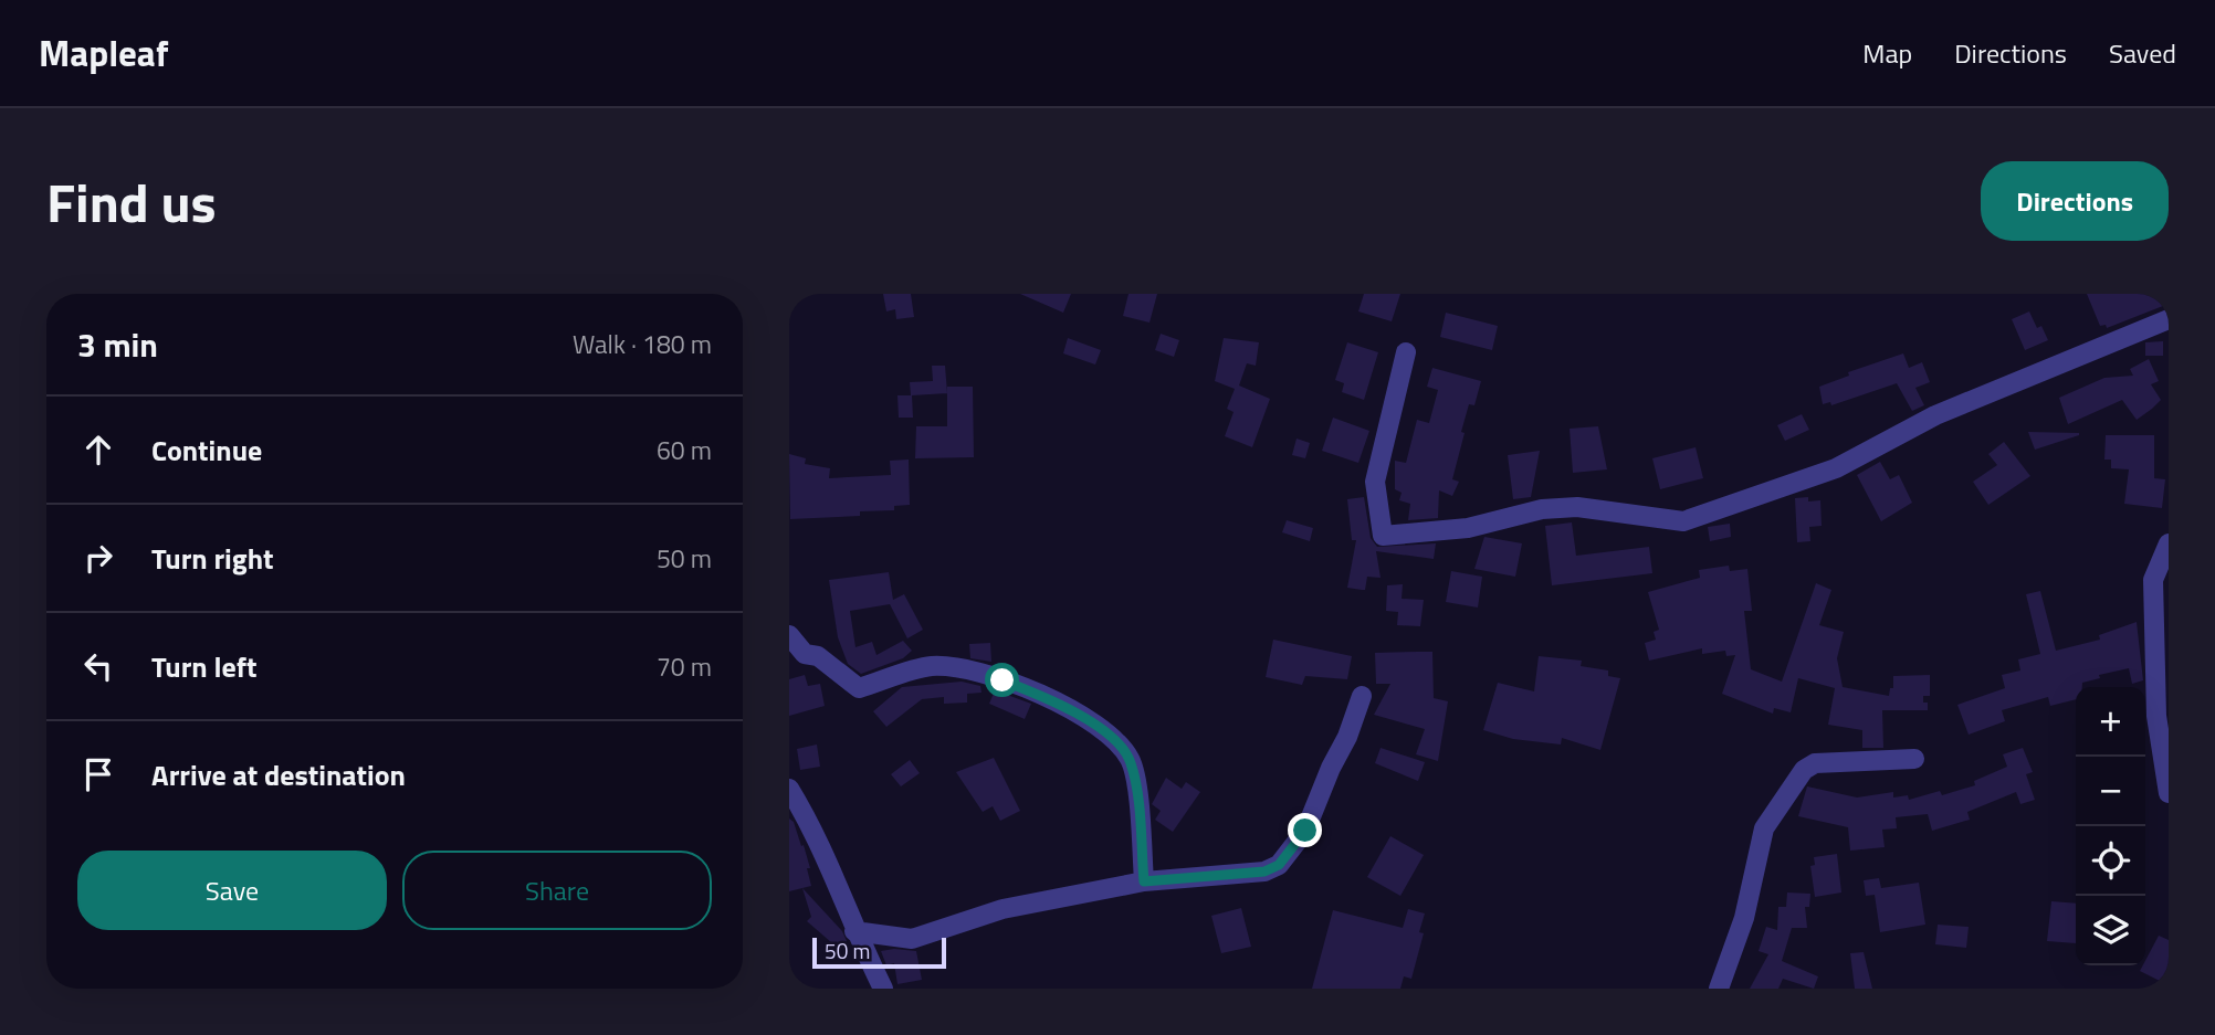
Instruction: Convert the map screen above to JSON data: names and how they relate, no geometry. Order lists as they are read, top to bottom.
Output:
{
  "scale_bar": "50 m",
  "page": {
    "header": "Mapleaf",
    "nav": ["Map", "Directions", "Saved"],
    "title": "Find us",
    "buttons": [
      "Directions",
      ["Save", "Share"]
    ],
    "heading": ["3 min", "Walk · 180 m"],
    "list": [
      ["Continue", "60 m"],
      ["Turn right", "50 m"],
      ["Turn left", "70 m"],
      "Arrive at destination"
    ],
    "map_buttons": ["+", "−"],
    "scale": "50 m"
  }
}
